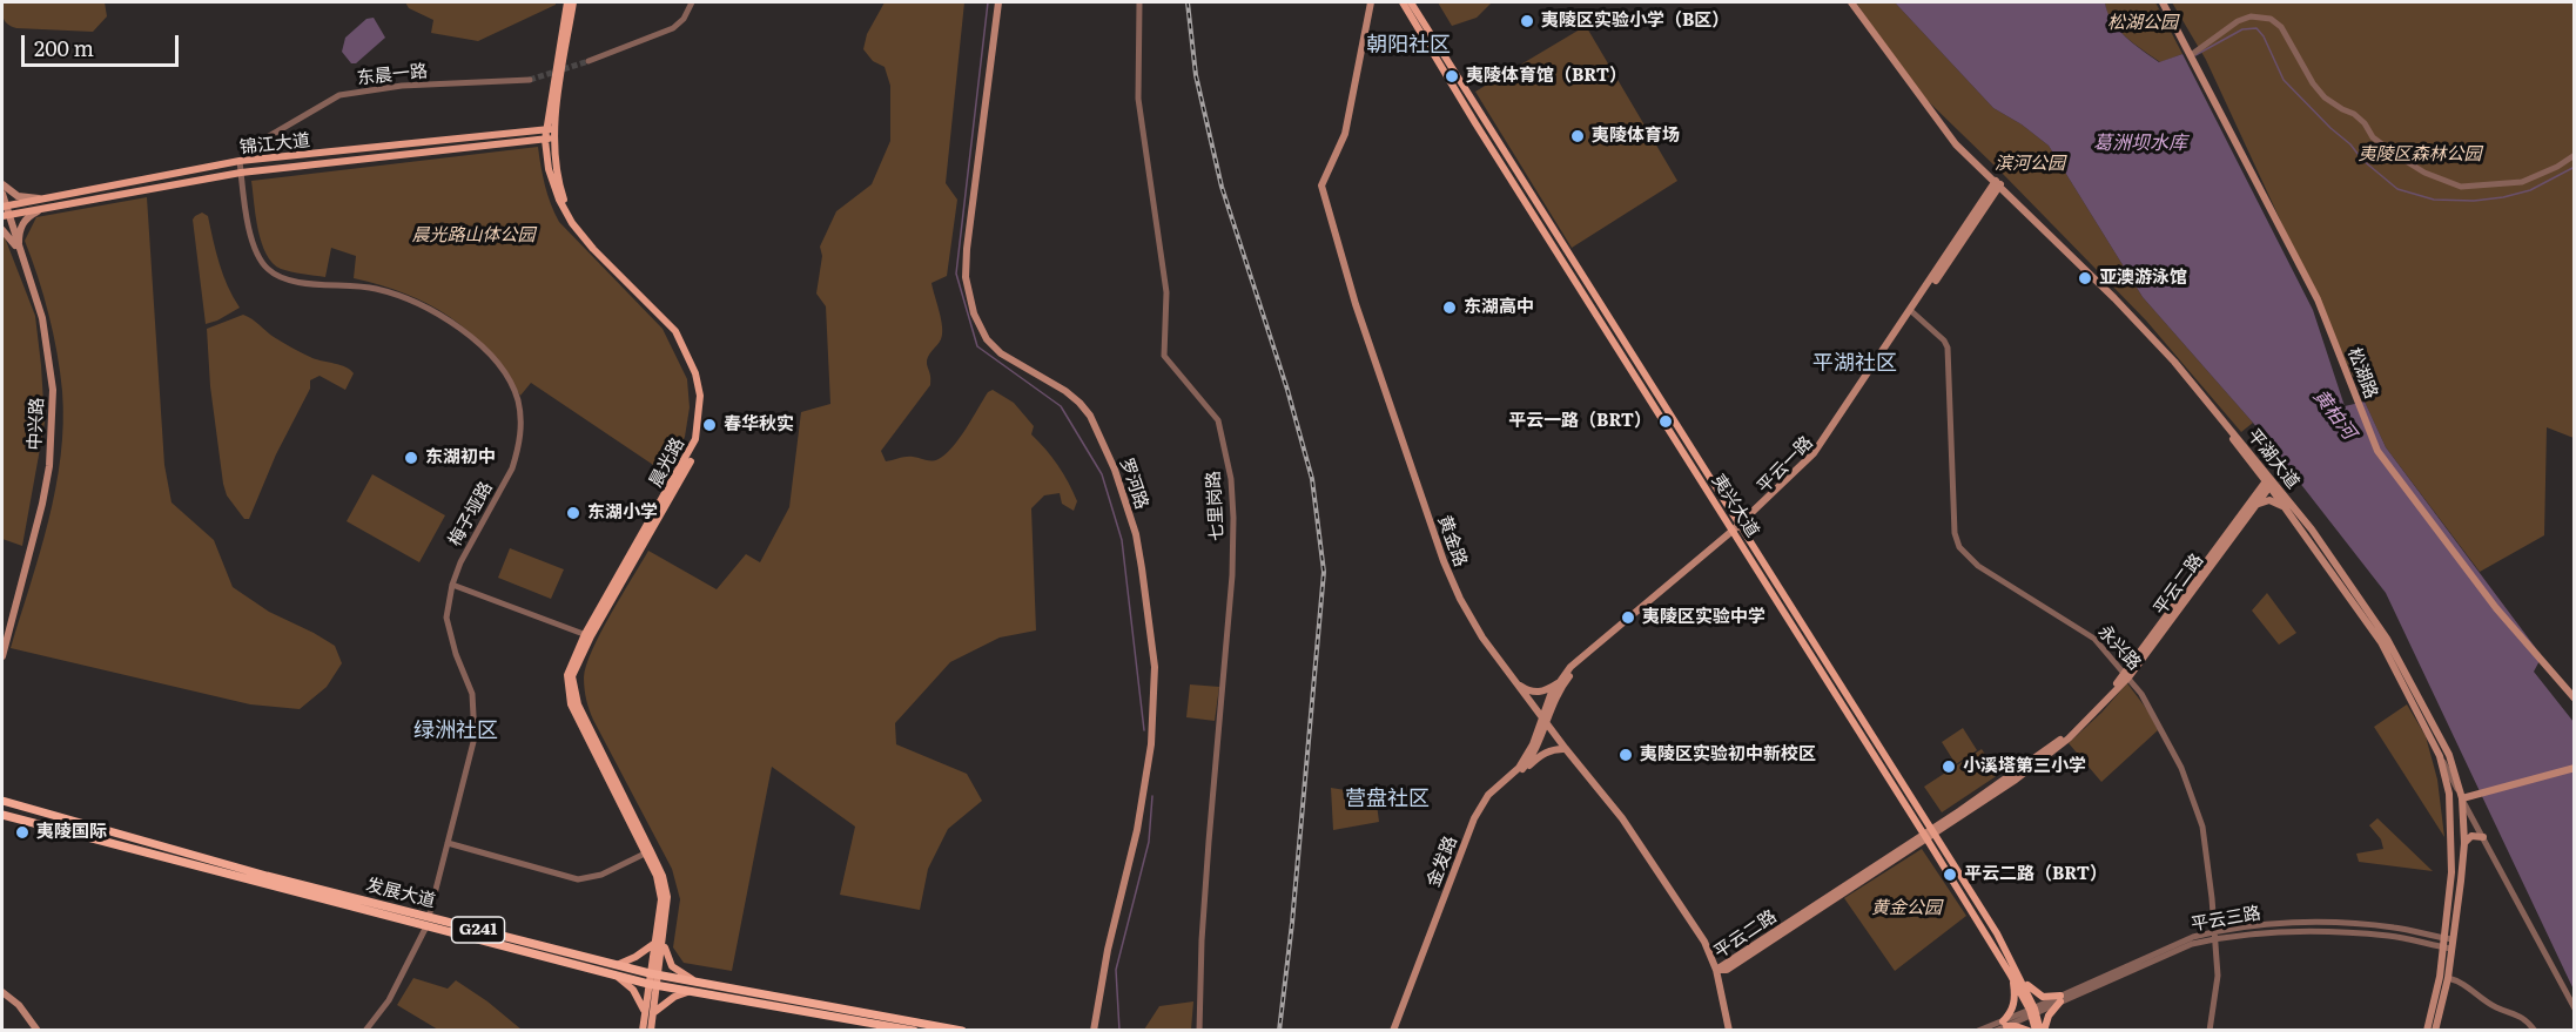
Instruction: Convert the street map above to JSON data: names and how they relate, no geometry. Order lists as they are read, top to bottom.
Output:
{
  "streets": {
    "highway": ["发展大道", "G241"],
    "main road": [
      "锦江大道",
      "松湖路",
      "中兴路",
      "平湖大道",
      "晨光路",
      "平云一路",
      "罗河路",
      "夷兴大道",
      "黄金路",
      "平云二路",
      "金发路"
    ],
    "street": [
      "东晨一路",
      "七里岗路",
      "梅子垭路",
      "永兴路",
      "平云三路"
    ]
  },
  "crossings": [
    ["锦江大道", "中兴路"],
    ["锦江大道", "晨光路"],
    ["锦江大道", "梅子垭路"],
    ["平湖大道", "平云一路"],
    ["平湖大道", "平云二路"],
    ["平湖大道", "平云三路"],
    ["晨光路", "发展大道"],
    ["平云一路", "夷兴大道"],
    ["平云一路", "黄金路"],
    ["平云一路", "永兴路"],
    ["平云一路", "金发路"],
    ["夷兴大道", "平云二路"],
    ["夷兴大道", "平云三路"],
    ["梅子垭路", "发展大道"],
    ["黄金路", "平云二路"],
    ["黄金路", "金发路"],
    ["平云二路", "永兴路"],
    ["永兴路", "平云三路"]
  ],
  "districts": [
    "朝阳社区",
    "平湖社区",
    "绿洲社区",
    "营盘社区"
  ],
  "water": ["葛洲坝水库", "黄柏河"],
  "parks": [
    "松湖公园",
    "夷陵区森林公园",
    "滨河公园",
    "晨光路山体公园",
    "黄金公园"
  ],
  "places": [
    "夷陵区实验小学（B区）",
    "夷陵体育馆（BRT）",
    "夷陵体育场",
    "亚澳游泳馆",
    "东湖高中",
    "平云一路（BRT）",
    "春华秋实",
    "东湖初中",
    "东湖小学",
    "夷陵区实验中学",
    "夷陵区实验初中新校区",
    "小溪塔第三小学",
    "夷陵国际",
    "平云二路（BRT）"
  ],
  "scale_bar": "200 m"
}
